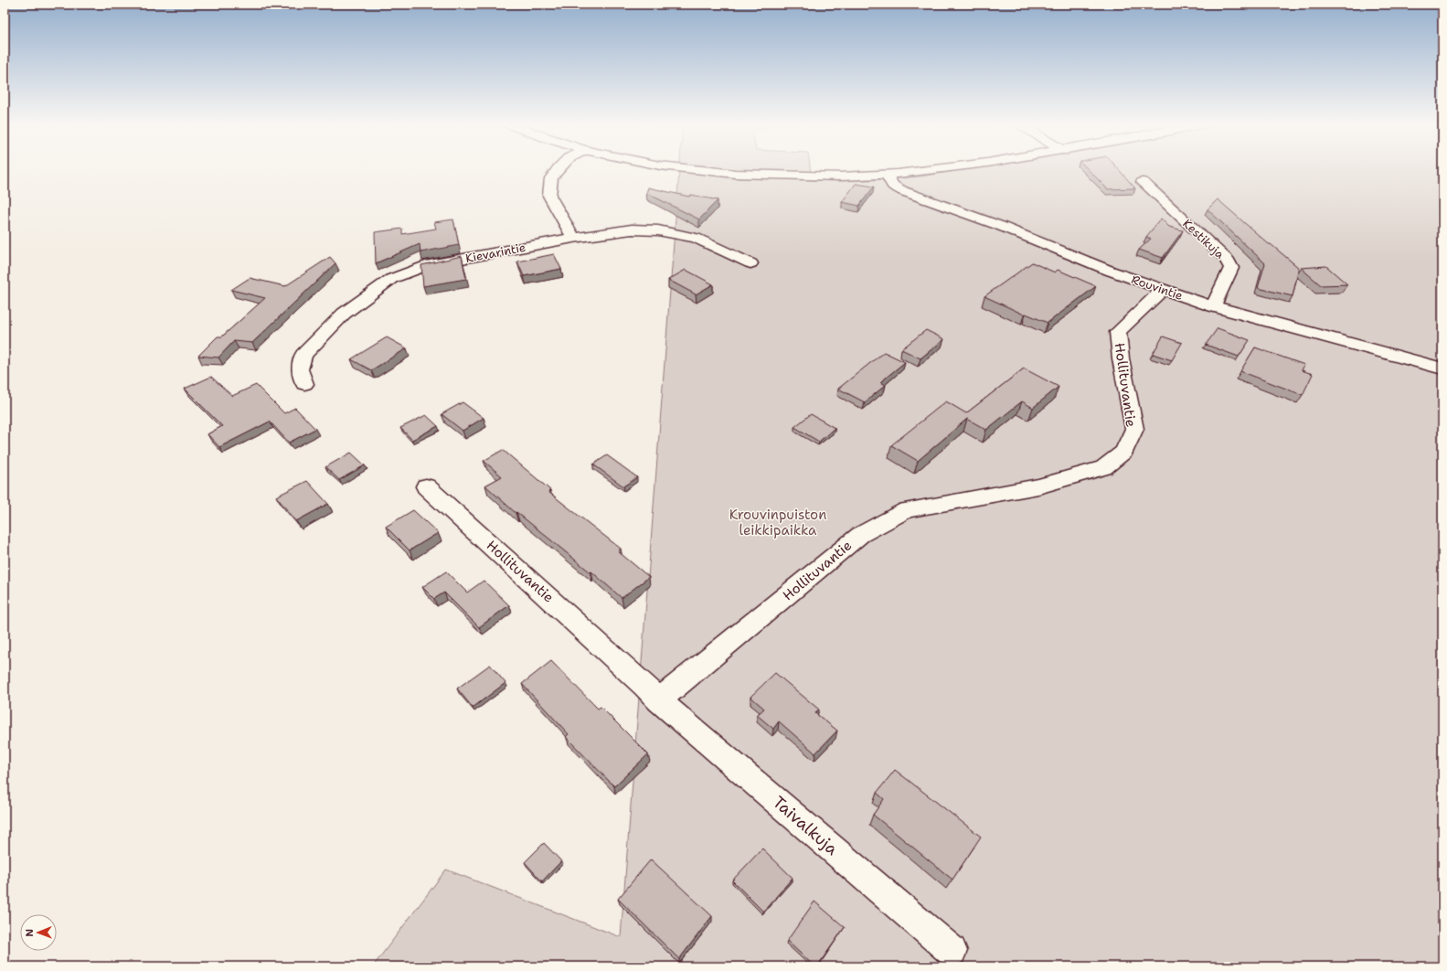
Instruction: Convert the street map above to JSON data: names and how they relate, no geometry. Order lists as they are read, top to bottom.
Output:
{
  "streets": {
    "street": [
      "Kestikuja",
      "Kievarintie",
      "Rouvintie",
      "Hollituvantie",
      "Taivalkuja"
    ]
  },
  "crossings": [
    ["Kestikuja", "Rouvintie"],
    ["Rouvintie", "Hollituvantie"],
    ["Hollituvantie", "Taivalkuja"]
  ],
  "parks": ["Krouvinpuiston leikkipaikka"],
  "north": "left"
}
